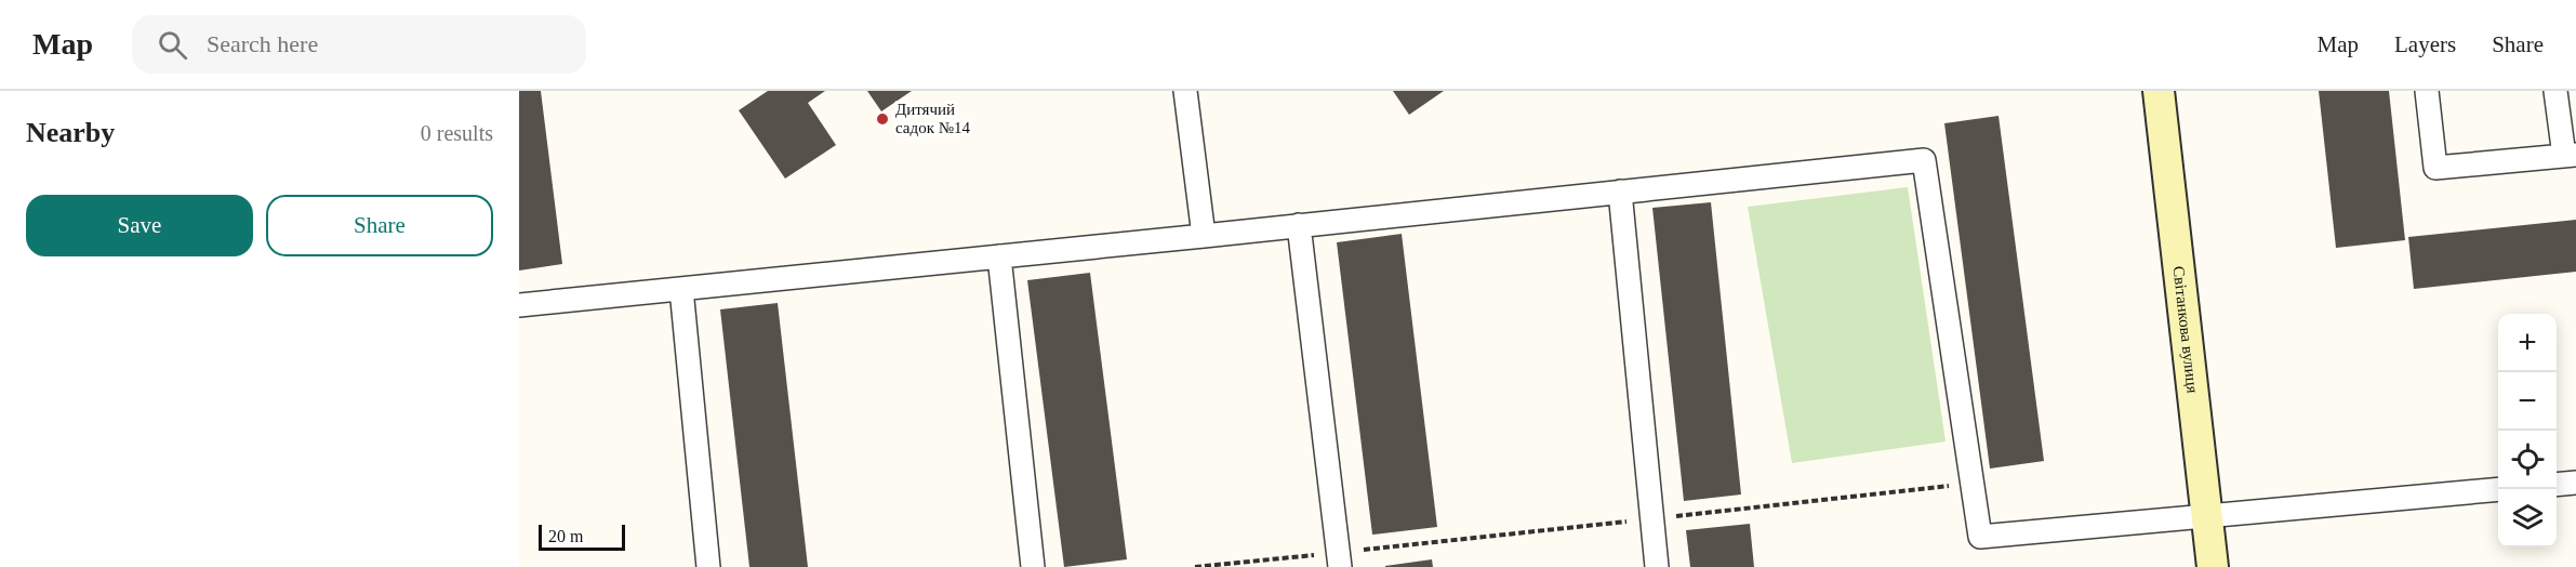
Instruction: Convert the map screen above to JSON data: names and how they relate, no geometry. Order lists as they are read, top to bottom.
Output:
{
  "streets": {
    "street": ["Світанкова вулиця"]
  },
  "places": ["Дитячий садок №14"],
  "scale_bar": "20 m",
  "page": {
    "header": "Map",
    "search": "Search here",
    "nav": ["Map", "Layers", "Share"],
    "heading": ["Nearby", "0 results"],
    "buttons": ["Save", "Share"],
    "map_buttons": ["+", "−"],
    "scale": "20 m"
  }
}
